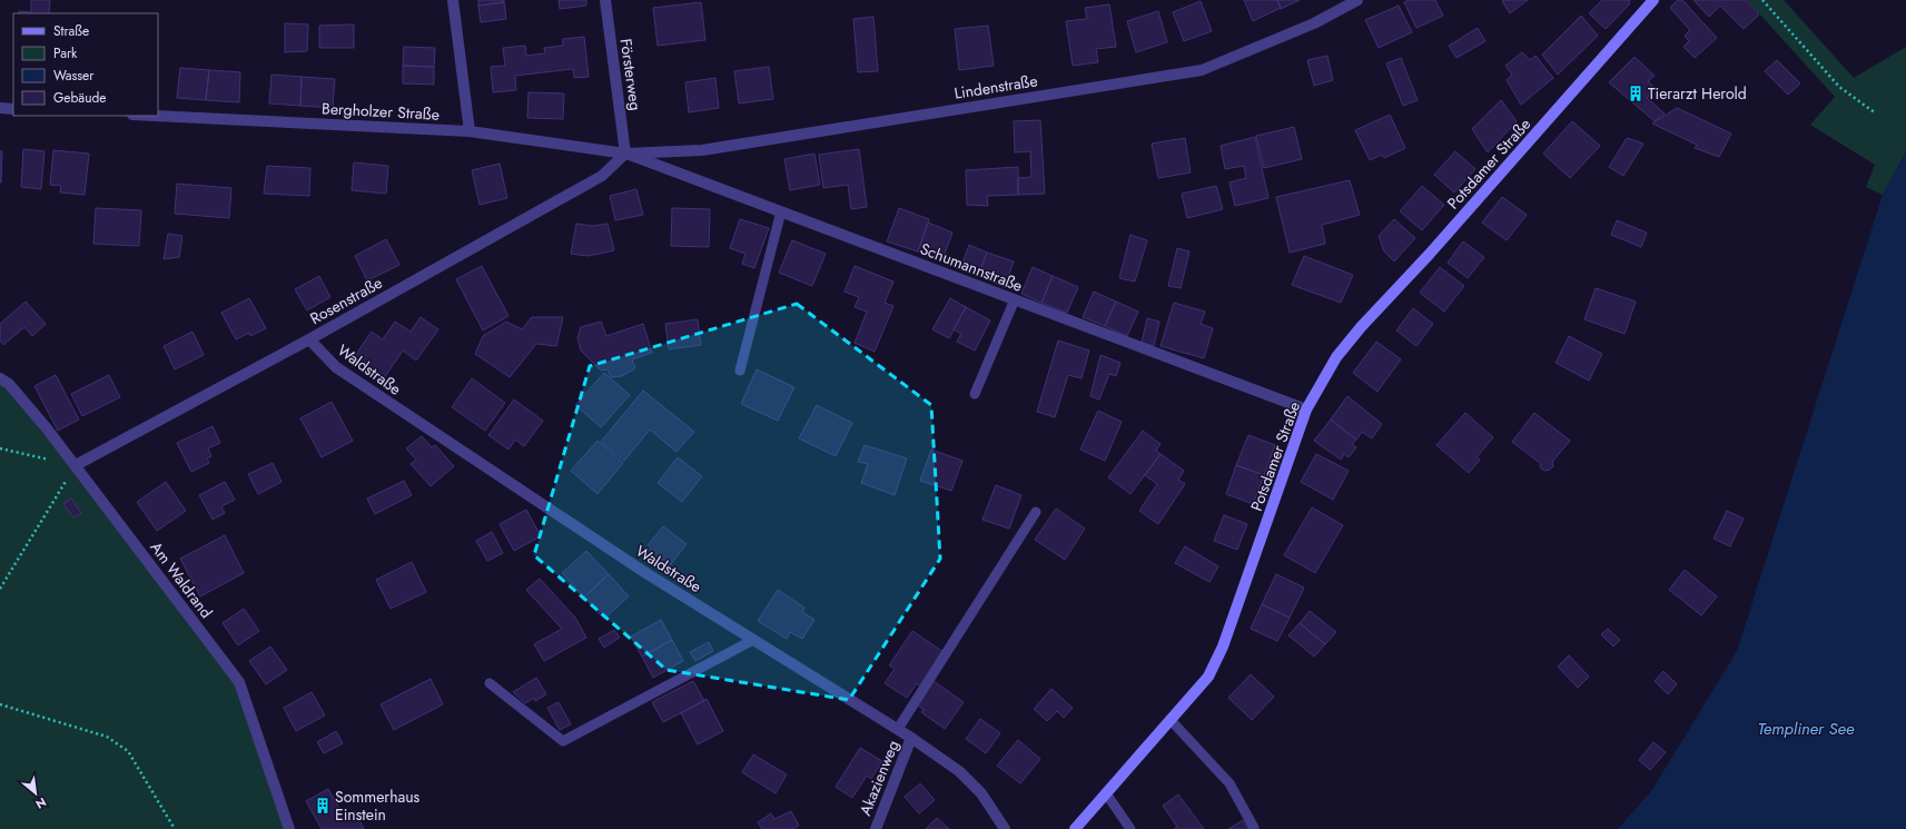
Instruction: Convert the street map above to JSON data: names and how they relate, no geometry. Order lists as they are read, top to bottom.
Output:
{
  "streets": {
    "street": [
      "Försterweg",
      "Lindenstraße",
      "Bergholzer Straße",
      "Potsdamer Straße",
      "Schumannstraße",
      "Rosenstraße",
      "Waldstraße",
      "Am Waldrand",
      "Akazienweg"
    ]
  },
  "crossings": [
    ["Försterweg", "Lindenstraße"],
    ["Försterweg", "Bergholzer Straße"],
    ["Försterweg", "Schumannstraße"],
    ["Försterweg", "Rosenstraße"],
    ["Lindenstraße", "Bergholzer Straße"],
    ["Lindenstraße", "Schumannstraße"],
    ["Lindenstraße", "Rosenstraße"],
    ["Bergholzer Straße", "Schumannstraße"],
    ["Bergholzer Straße", "Rosenstraße"],
    ["Potsdamer Straße", "Schumannstraße"],
    ["Schumannstraße", "Rosenstraße"],
    ["Rosenstraße", "Waldstraße"],
    ["Rosenstraße", "Am Waldrand"],
    ["Waldstraße", "Akazienweg"]
  ],
  "water": ["Templiner See"],
  "places": {
    "building": ["Tierarzt Herold", "Sommerhaus Einstein"]
  },
  "legend": [
    "Straße",
    "Park",
    "Wasser",
    "Gebäude"
  ],
  "north": "bottom right"
}
